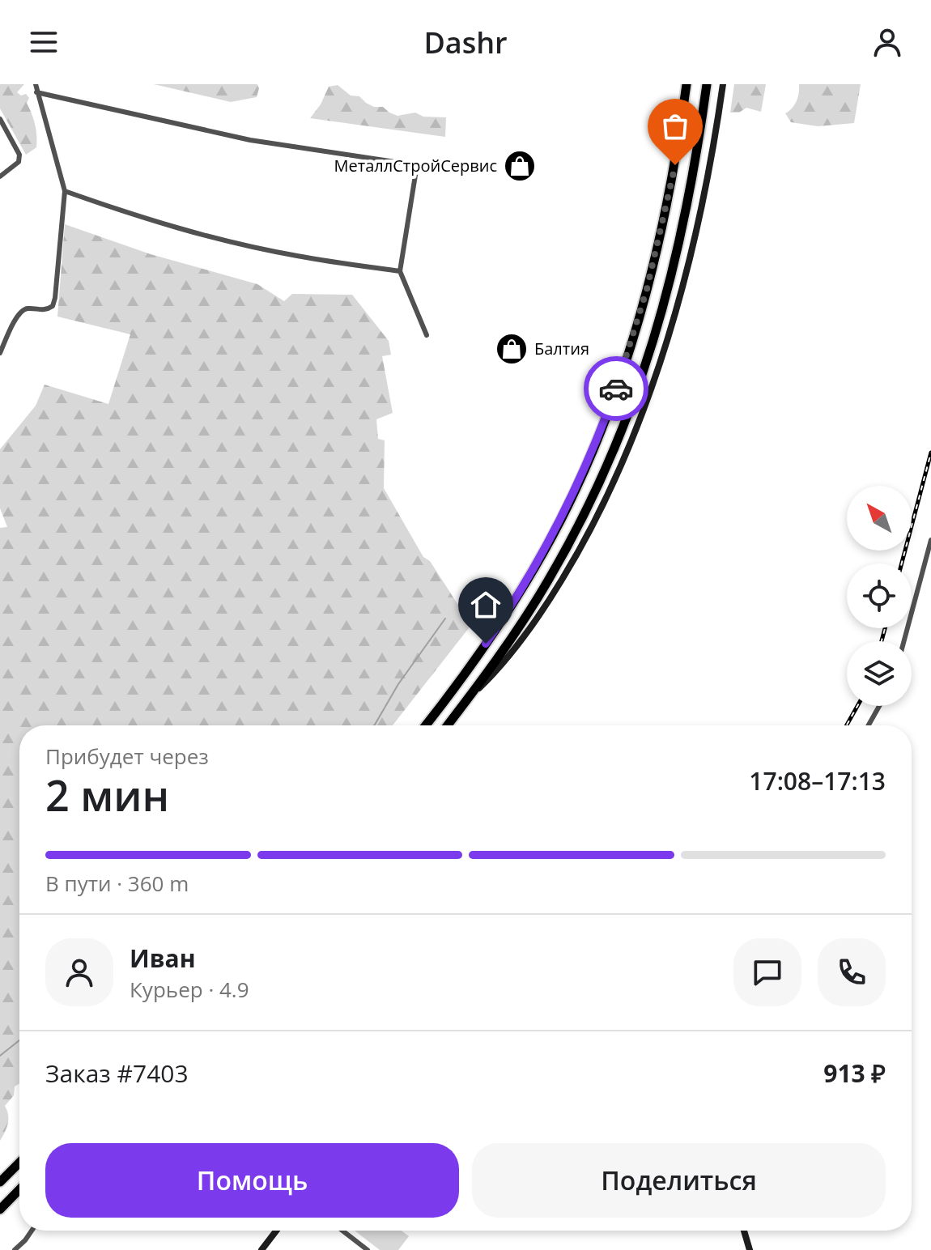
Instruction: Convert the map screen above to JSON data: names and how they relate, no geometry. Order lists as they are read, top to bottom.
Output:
{
  "places": {
    "shop": ["МеталлСтройСервис", "Балтия"]
  },
  "north": "top left",
  "page": {
    "header": "Dashr",
    "heading": ["2 мин", "Прибудет через", "17:08–17:13"],
    "panel": [
      "Иван",
      "Курьер · 4.9",
      "Заказ #7403",
      "913 ₽"
    ],
    "bar": "В пути · 360 m",
    "buttons": ["Помощь", "Поделиться"]
  }
}
